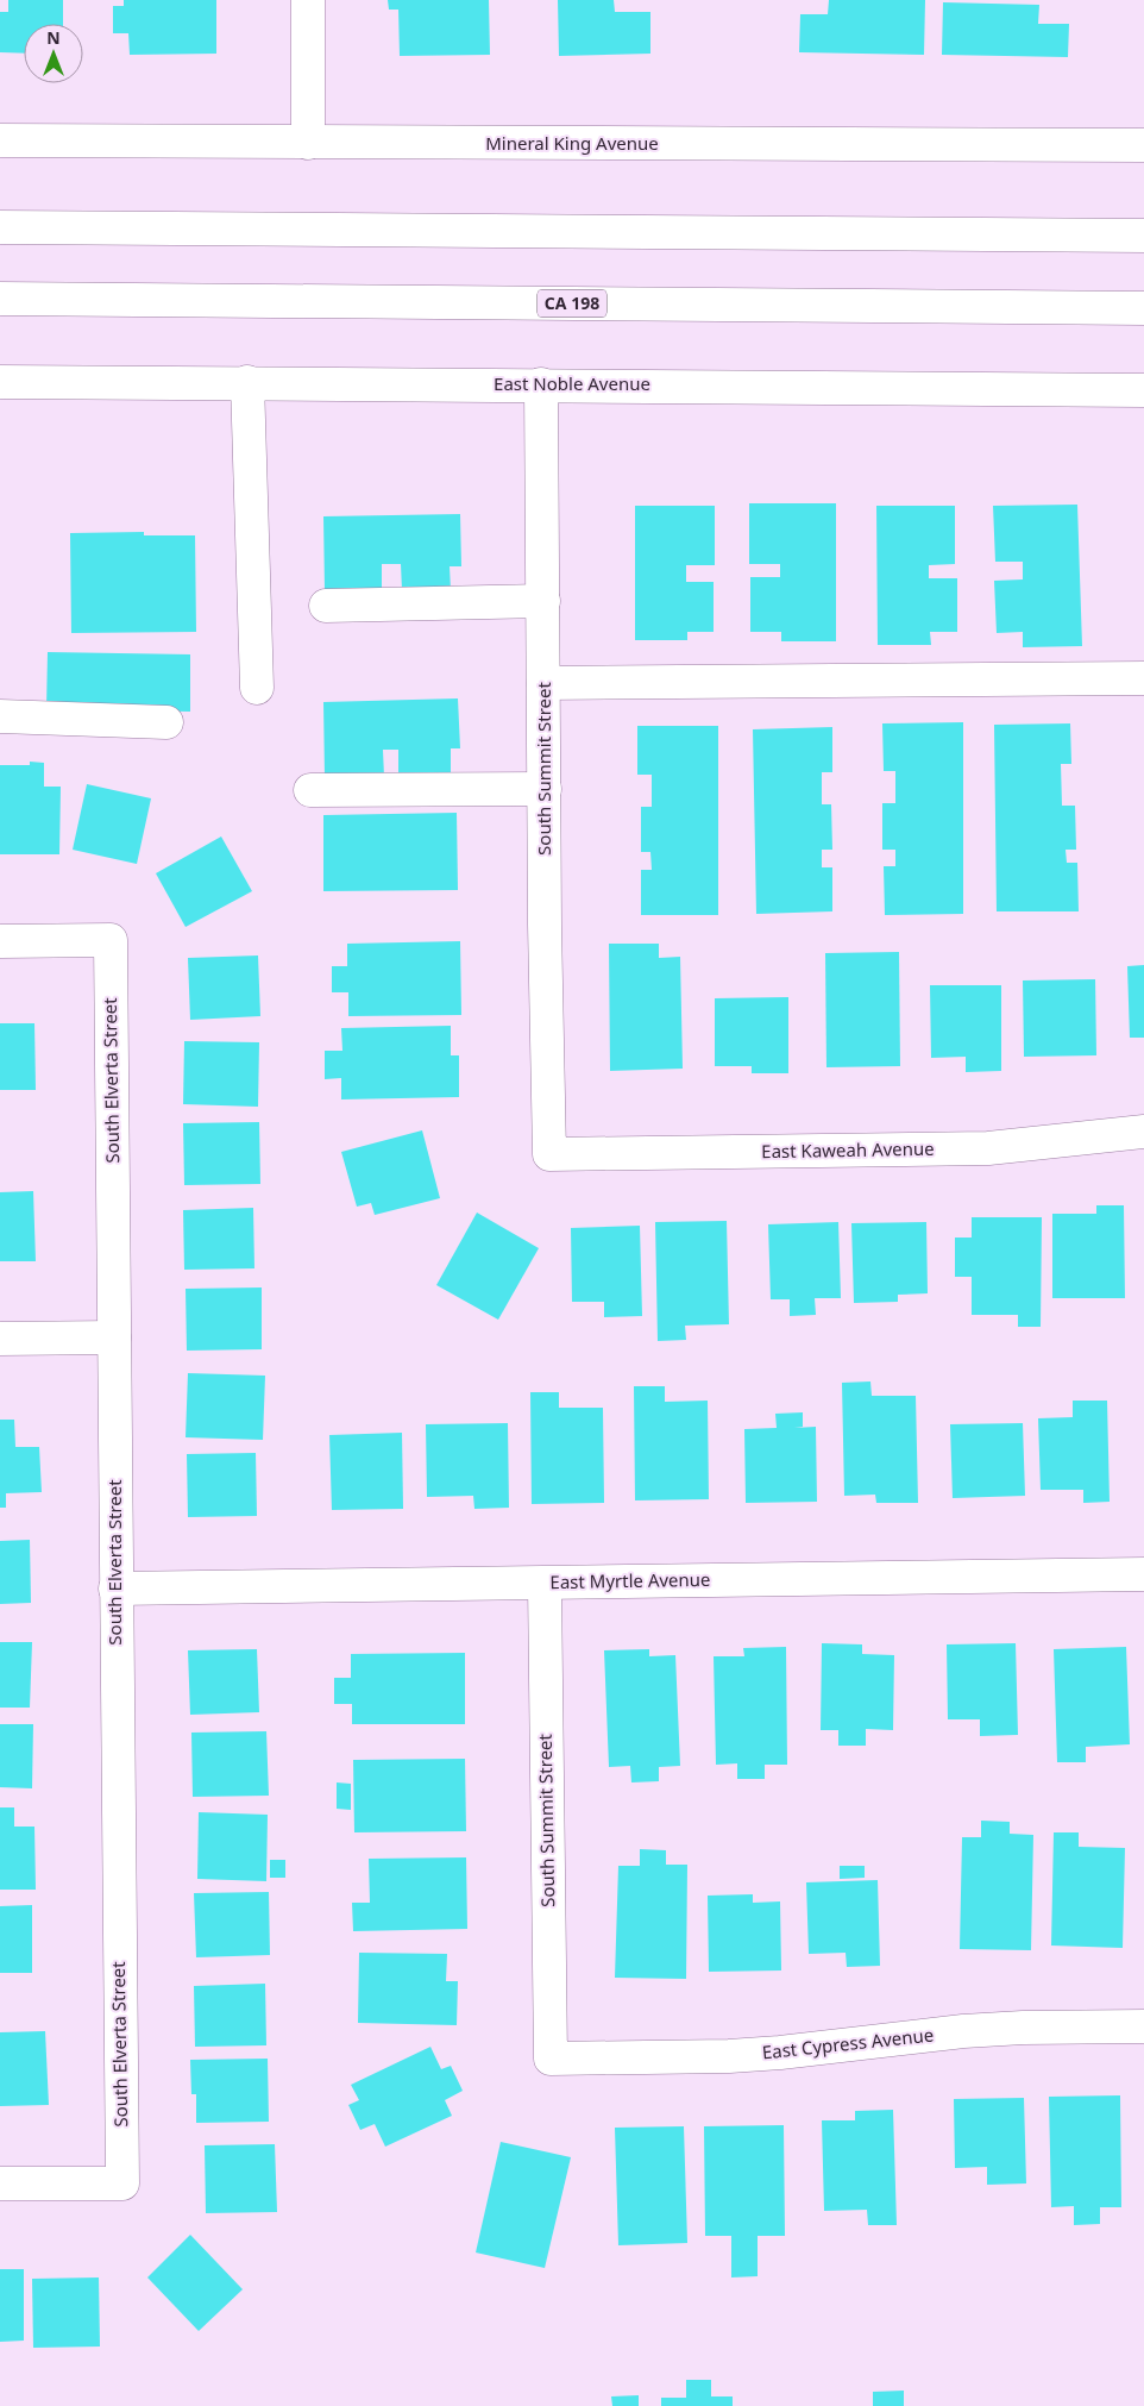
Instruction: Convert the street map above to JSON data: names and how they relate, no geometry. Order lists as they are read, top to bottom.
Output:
{
  "streets": {
    "main road": [
      "Mineral King Avenue",
      "CA 198",
      "East Noble Avenue",
      "South Summit Street",
      "South Elverta Street",
      "East Kaweah Avenue",
      "East Myrtle Avenue",
      "East Cypress Avenue"
    ]
  },
  "crossings": [
    ["East Noble Avenue", "South Summit Street"],
    ["South Summit Street", "East Kaweah Avenue"],
    ["South Summit Street", "East Myrtle Avenue"],
    ["South Summit Street", "East Cypress Avenue"],
    ["South Elverta Street", "East Myrtle Avenue"]
  ],
  "north": "top"
}
